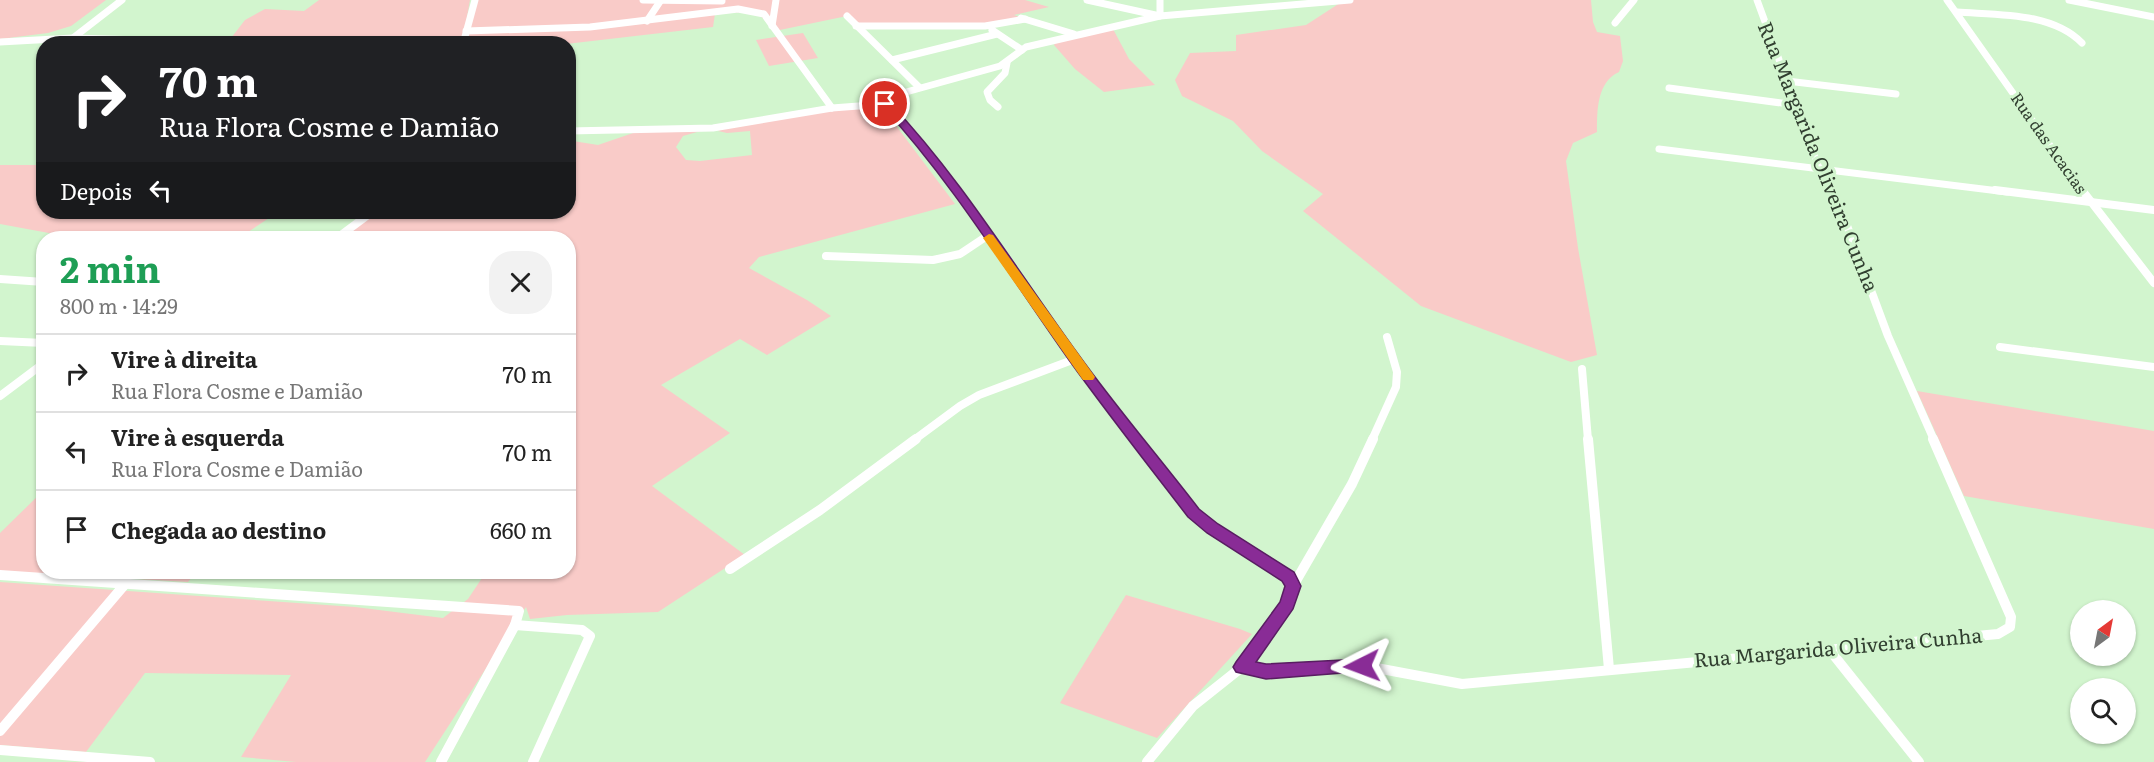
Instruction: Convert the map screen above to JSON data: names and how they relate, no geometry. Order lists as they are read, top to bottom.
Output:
{
  "streets": {
    "street": ["Rua das Acacias", "Rua Margarida Oliveira Cunha"]
  },
  "north": "top right",
  "page": {
    "turn": ["70 m", "Rua Flora Cosme e Damião"],
    "then": "Depois",
    "heading": ["2 min", "800 m · 14:29"],
    "list": [
      {
        "name": "Vire à direita",
        "note": "Rua Flora Cosme e Damião",
        "value": "70 m"
      },
      {
        "name": "Vire à esquerda",
        "note": "Rua Flora Cosme e Damião",
        "value": "70 m"
      },
      {
        "name": "Chegada ao destino",
        "value": "660 m"
      }
    ]
  }
}
